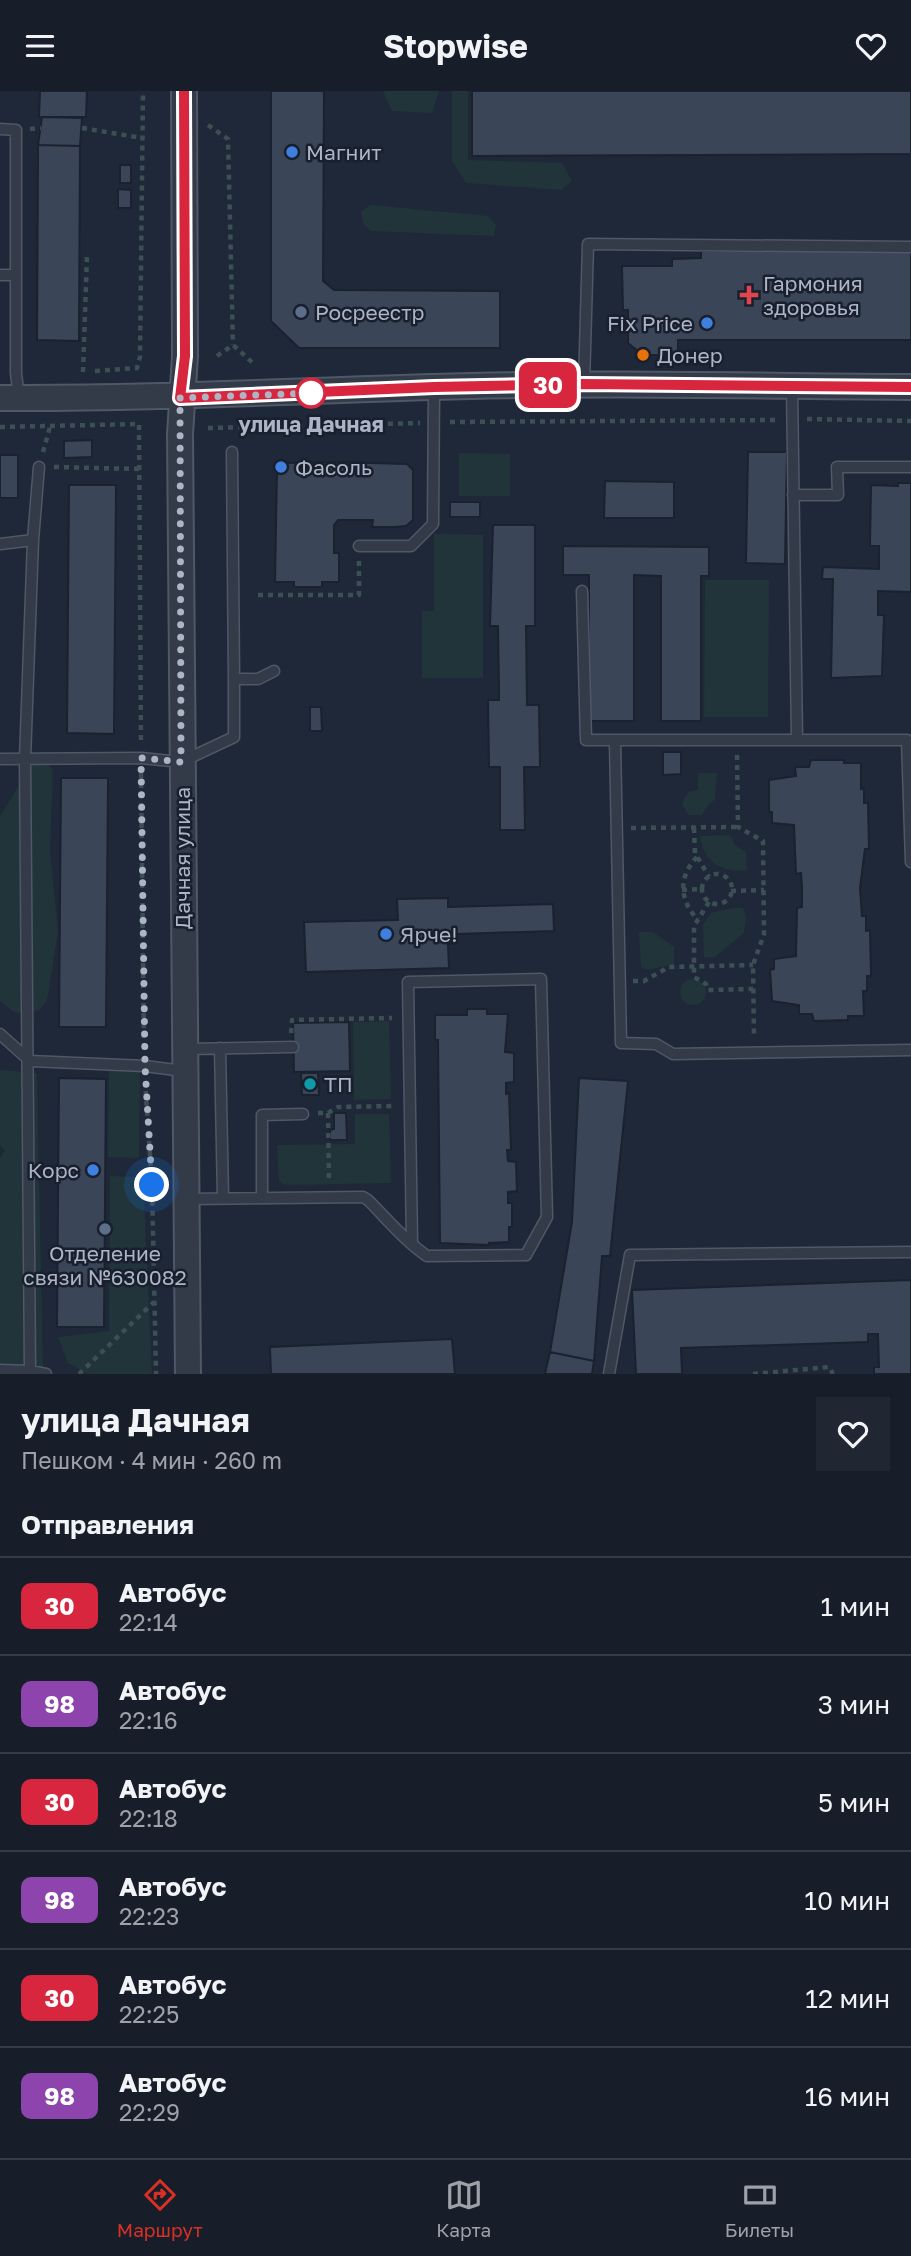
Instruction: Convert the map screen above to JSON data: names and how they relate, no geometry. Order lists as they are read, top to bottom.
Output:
{
  "streets": {
    "street": ["Дачная улица"]
  },
  "places": {
    "other": [
      "Магнит",
      "Росреестр",
      "Fix Price",
      "Донер",
      "улица Дачная",
      "Фасоль",
      "Ярче!",
      "ТП",
      "Корс",
      "Отделение связи №630082"
    ],
    "health": ["Гармония здоровья"]
  },
  "lines": ["bus line 30"],
  "page": {
    "header": "Stopwise",
    "on_map": "30",
    "heading": [
      ["улица Дачная", "Пешком · 4 мин · 260 m"],
      "Отправления"
    ],
    "list": [
      {
        "mark": "30",
        "name": "Автобус",
        "note": "22:14",
        "value": "1 мин"
      },
      {
        "mark": "98",
        "name": "Автобус",
        "note": "22:16",
        "value": "3 мин"
      },
      {
        "mark": "30",
        "name": "Автобус",
        "note": "22:18",
        "value": "5 мин"
      },
      {
        "mark": "98",
        "name": "Автобус",
        "note": "22:23",
        "value": "10 мин"
      },
      {
        "mark": "30",
        "name": "Автобус",
        "note": "22:25",
        "value": "12 мин"
      },
      {
        "mark": "98",
        "name": "Автобус",
        "note": "22:29",
        "value": "16 мин"
      }
    ],
    "tabs": ["Маршрут", "Карта", "Билеты"]
  }
}
